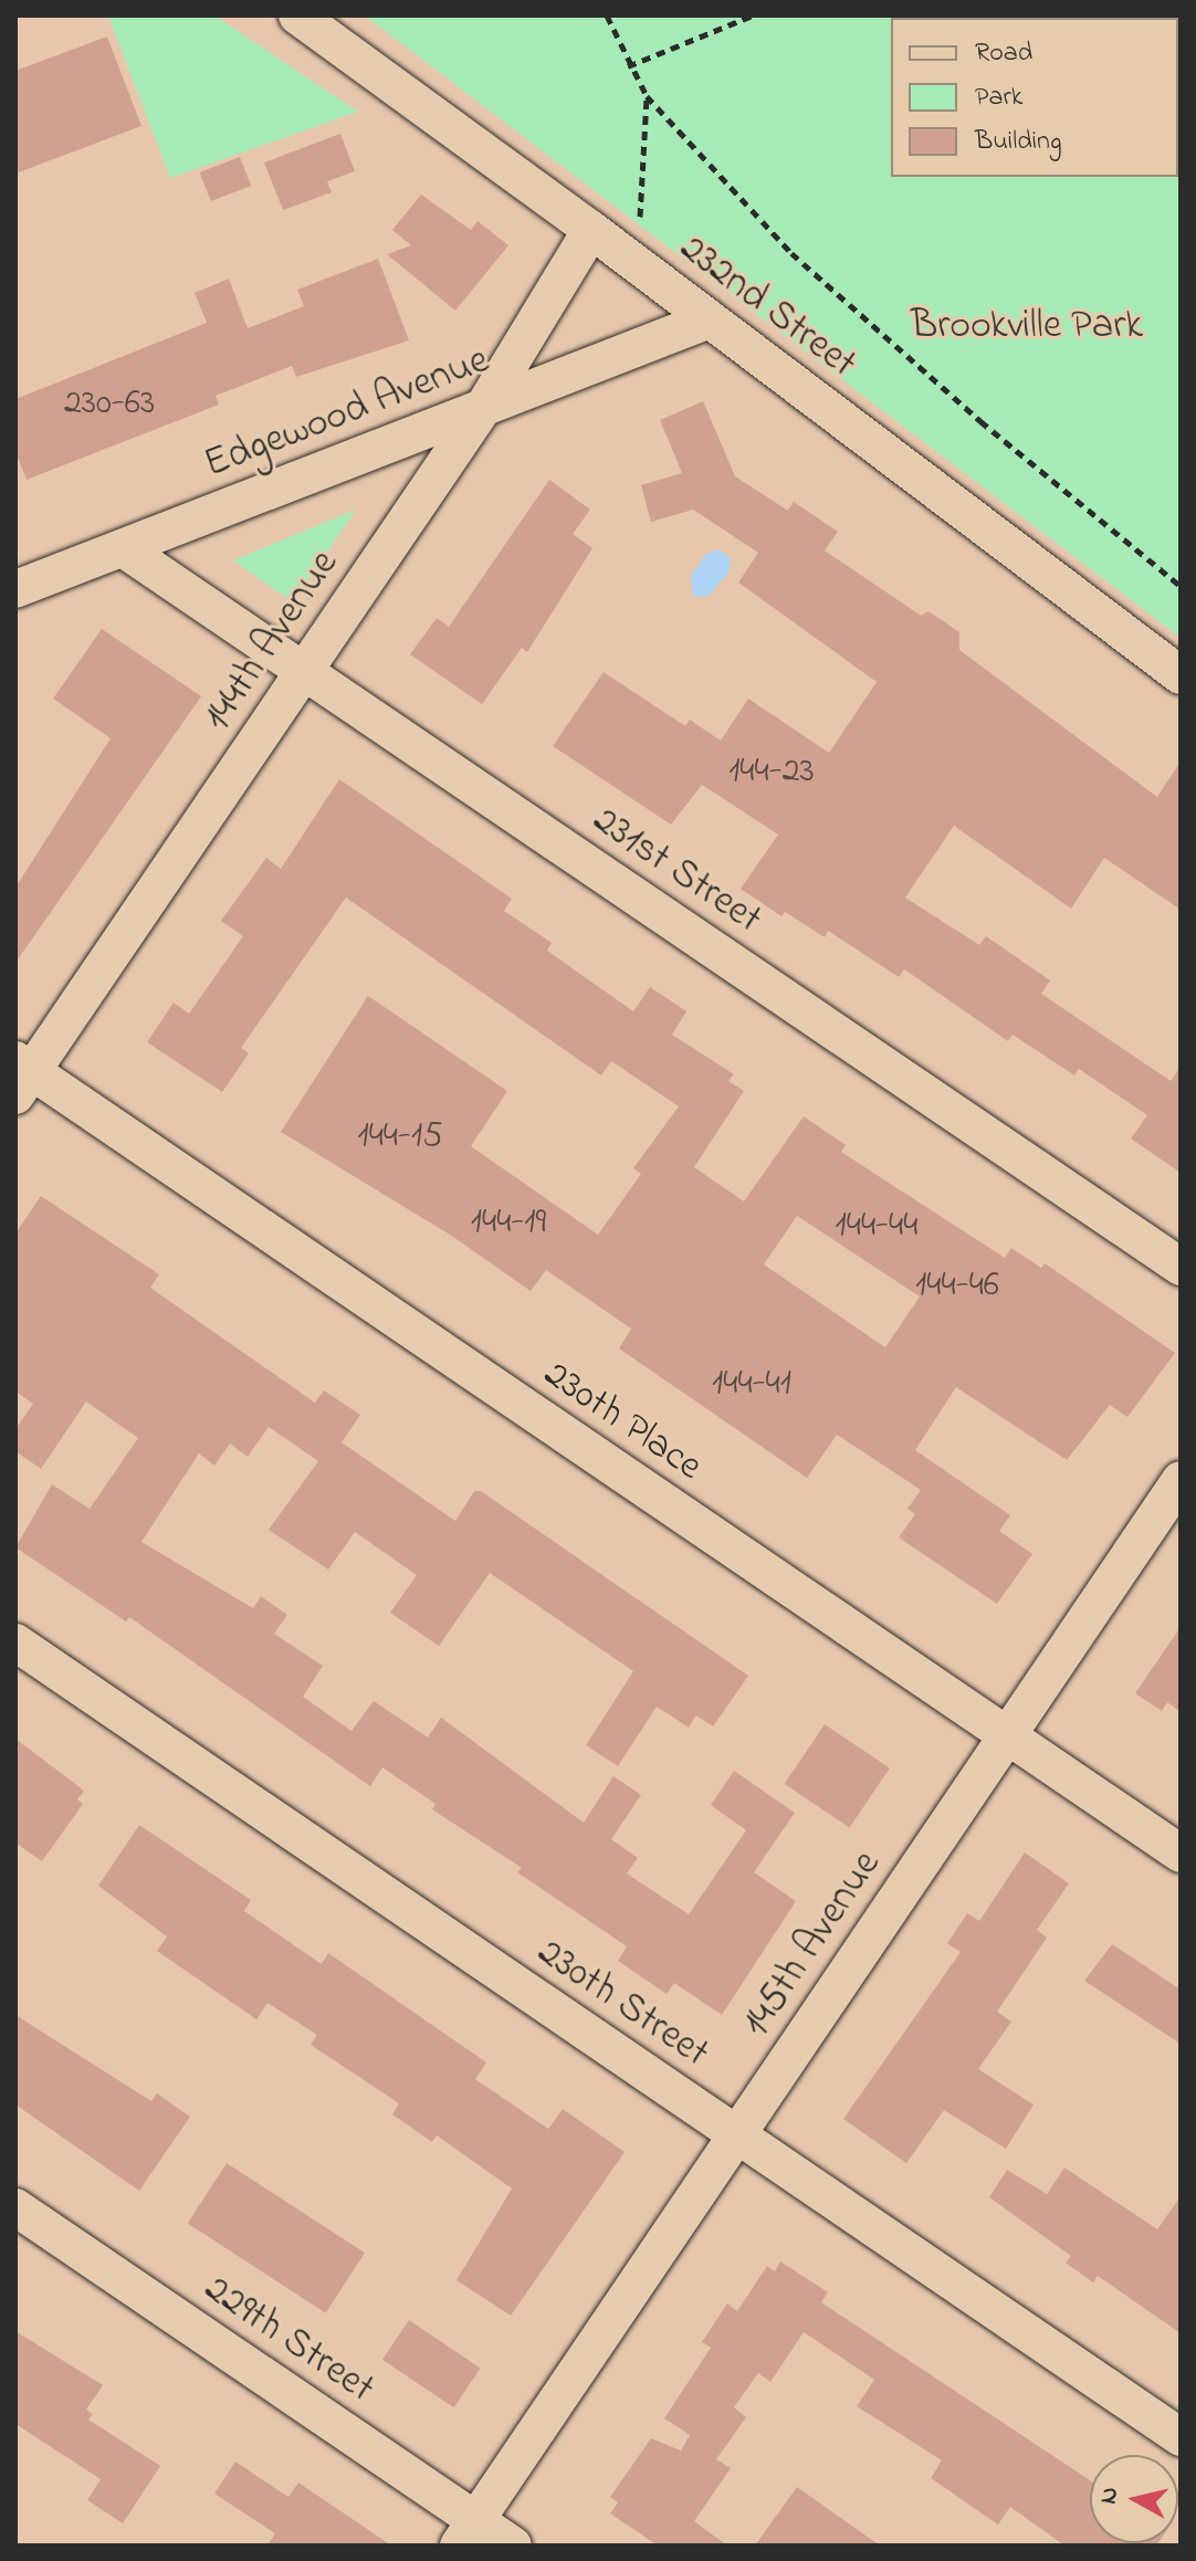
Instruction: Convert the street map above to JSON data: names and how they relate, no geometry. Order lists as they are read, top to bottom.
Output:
{
  "streets": {
    "street": [
      "232nd Street",
      "Edgewood Avenue",
      "144th Avenue",
      "231st Street",
      "230th Place",
      "145th Avenue",
      "230th Street",
      "229th Street"
    ]
  },
  "crossings": [
    ["232nd Street", "Edgewood Avenue"],
    ["232nd Street", "144th Avenue"],
    ["Edgewood Avenue", "144th Avenue"],
    ["Edgewood Avenue", "231st Street"],
    ["144th Avenue", "231st Street"],
    ["144th Avenue", "230th Place"],
    ["230th Place", "145th Avenue"],
    ["145th Avenue", "230th Street"],
    ["145th Avenue", "229th Street"]
  ],
  "parks": ["Brookville Park"],
  "house_numbers": [
    "230-63",
    "144-23",
    "144-15",
    "144-19",
    "144-44",
    "144-46",
    "144-41"
  ],
  "legend": ["Road", "Park", "Building"],
  "north": "left"
}
